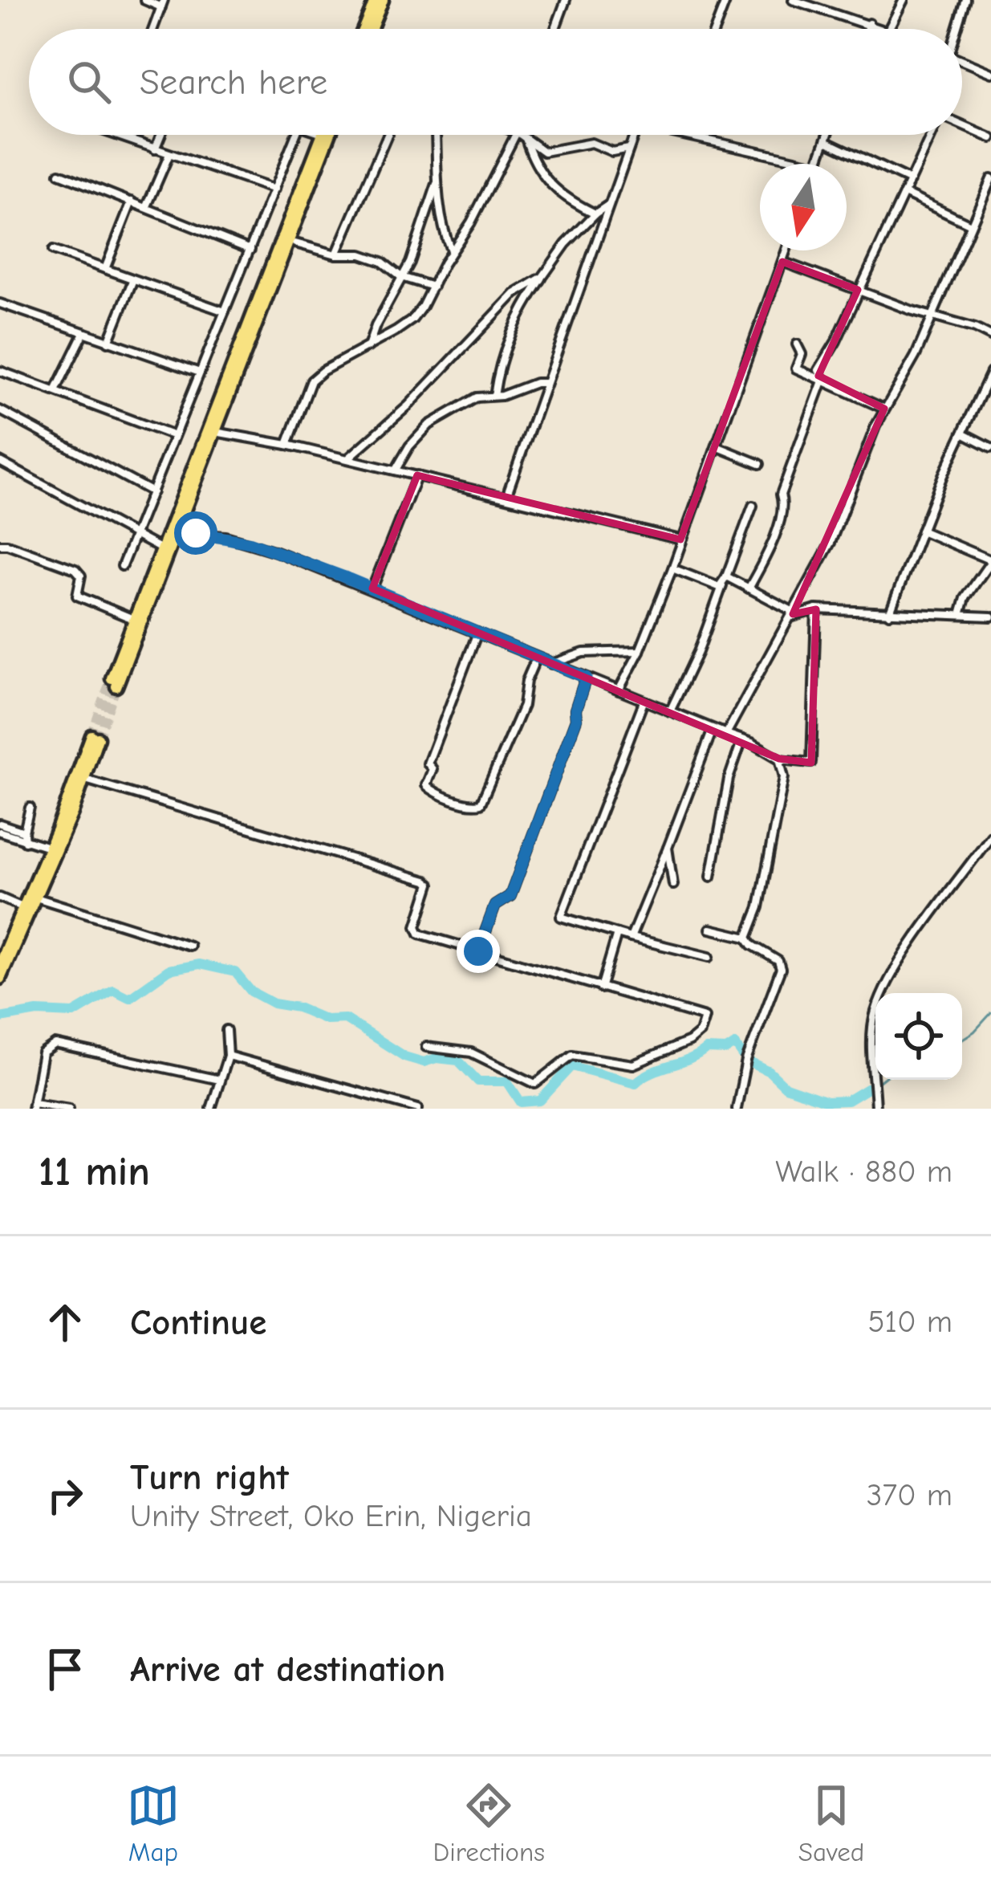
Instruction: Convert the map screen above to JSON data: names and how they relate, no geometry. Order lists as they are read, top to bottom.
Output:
{
  "north": "bottom",
  "page": {
    "search": "Search here",
    "heading": ["11 min", "Walk · 880 m"],
    "list": [
      ["Continue", "510 m"],
      ["Turn right", "Unity Street, Oko Erin, Nigeria", "370 m"],
      "Arrive at destination"
    ],
    "nav": ["Map", "Directions", "Saved"]
  }
}
